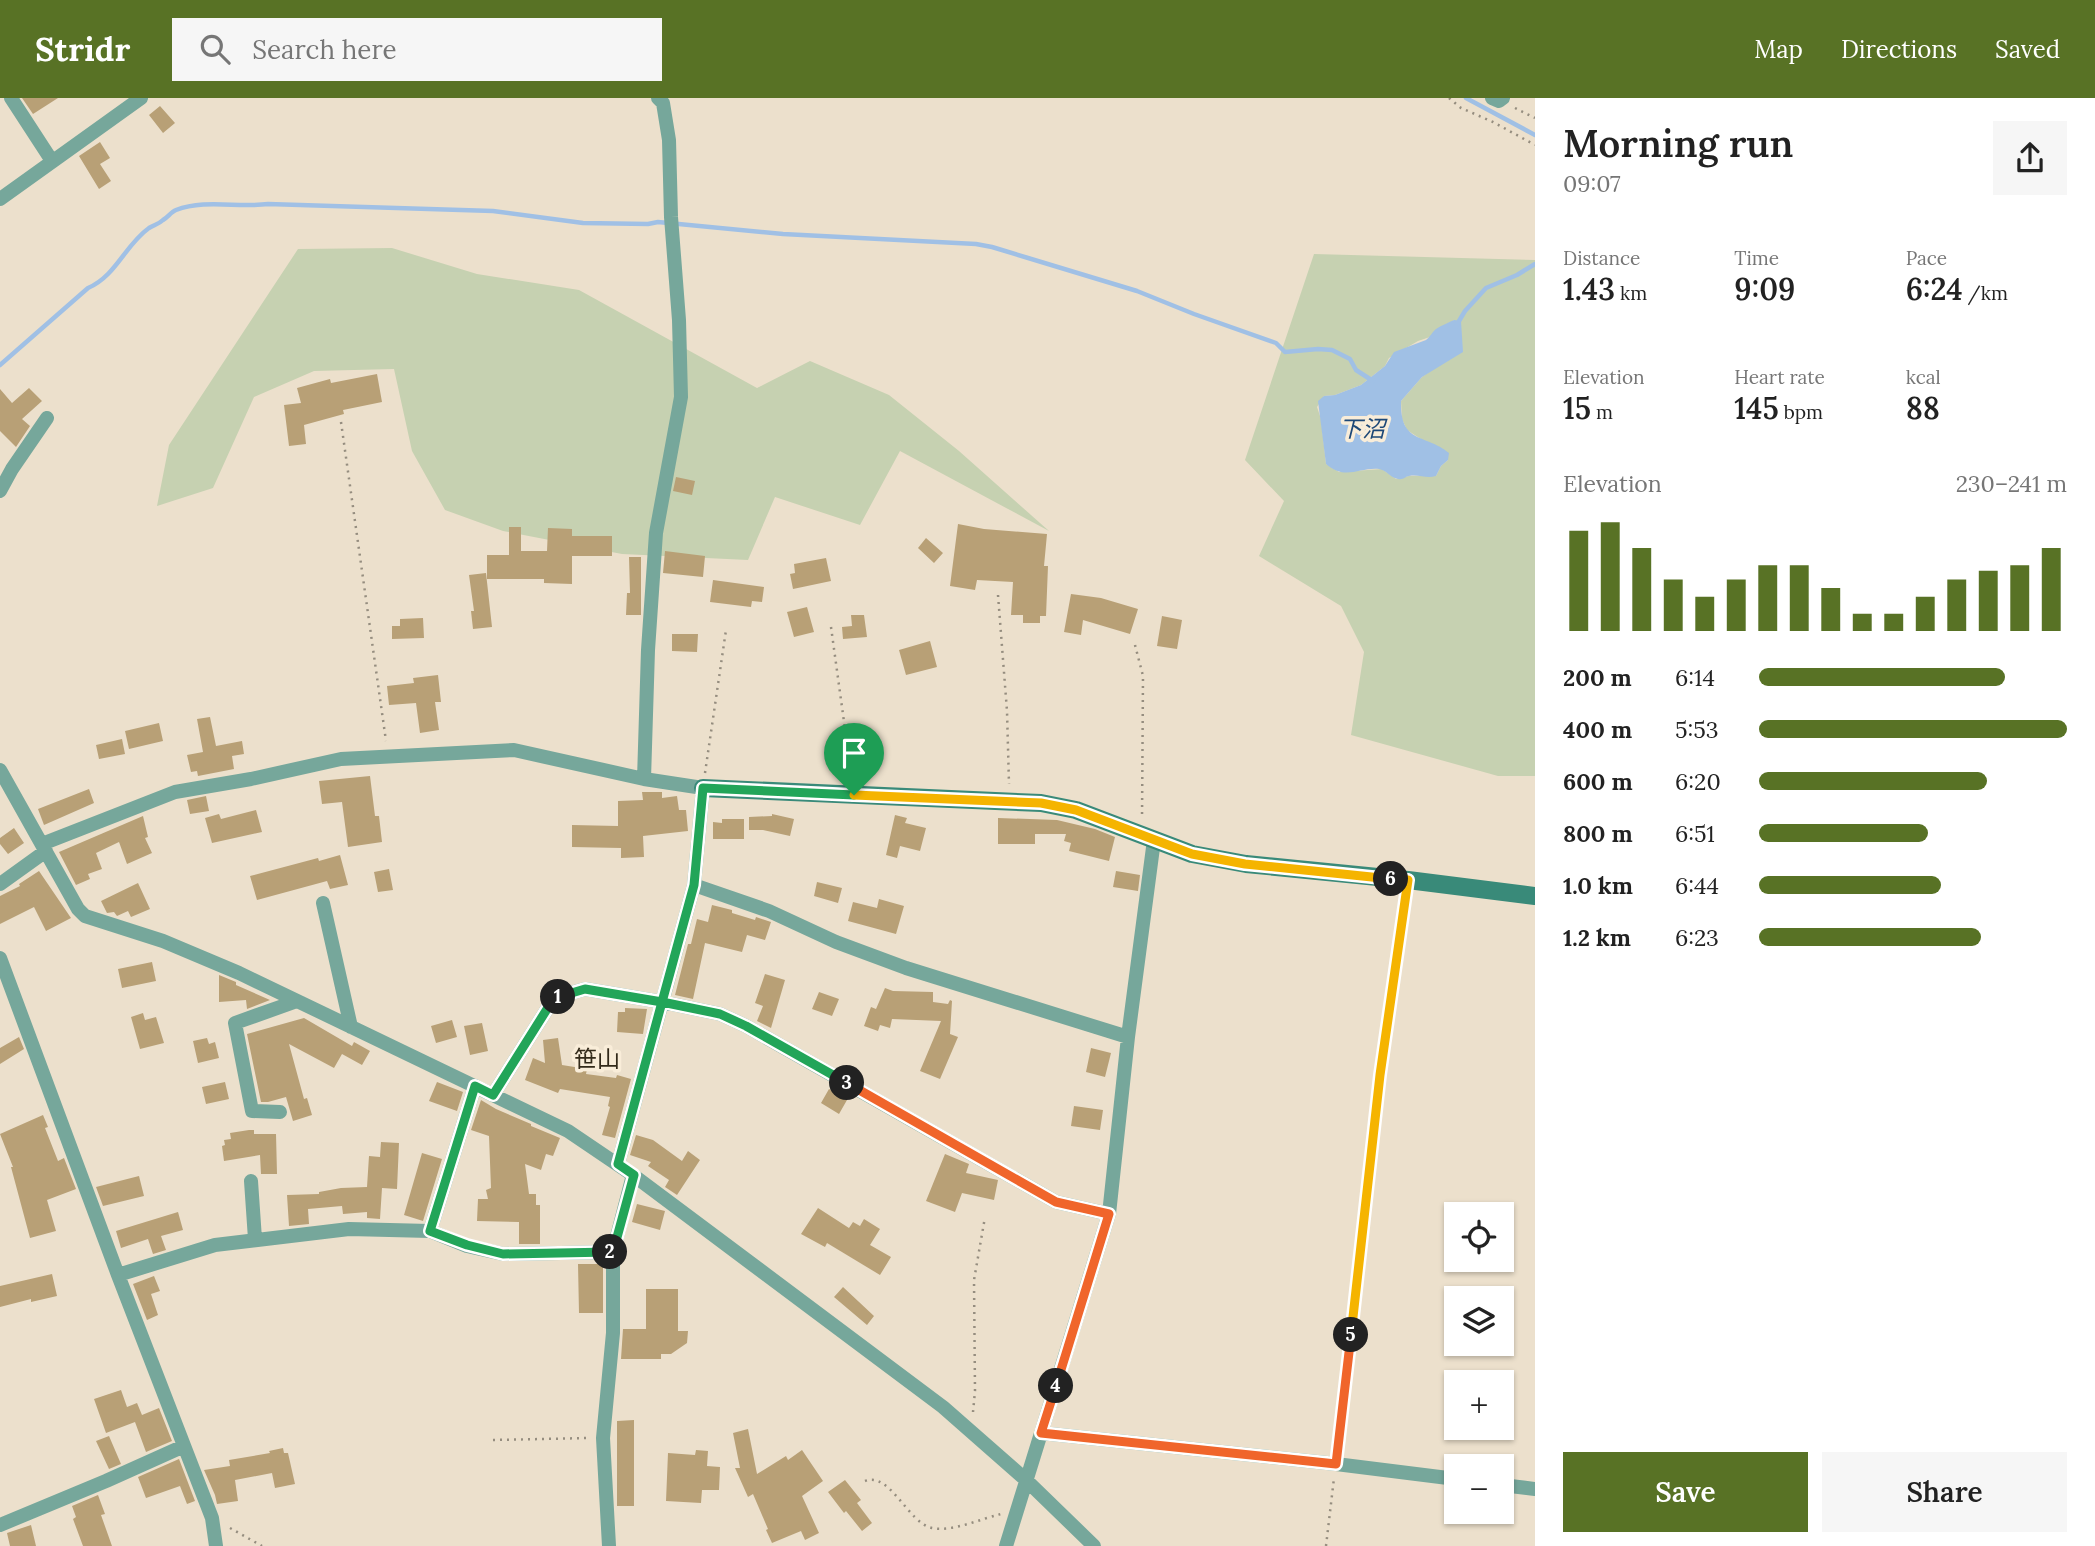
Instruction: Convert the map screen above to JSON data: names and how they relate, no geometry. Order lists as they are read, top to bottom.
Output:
{
  "districts": ["笹山"],
  "water": ["下沼"],
  "page": {
    "header": "Stridr",
    "search": "Search here",
    "nav": ["Map", "Directions", "Saved"],
    "heading": ["Morning run", "09:07"],
    "stats": [
      ["Distance", "1.43 km"],
      ["Time", "9:09"],
      ["Pace", "6:24 /km"],
      ["Elevation", "15 m"],
      ["Heart rate", "145 bpm"],
      ["kcal", "88"]
    ],
    "chart": ["Elevation", "230–241 m"],
    "list": [
      {
        "name": "200 m",
        "note": "6:14"
      },
      {
        "name": "400 m",
        "note": "5:53"
      },
      {
        "name": "600 m",
        "note": "6:20"
      },
      {
        "name": "800 m",
        "note": "6:51"
      },
      {
        "name": "1.0 km",
        "note": "6:44"
      },
      {
        "name": "1.2 km",
        "note": "6:23"
      }
    ],
    "pins": [
      "6",
      "1",
      "3",
      "2",
      "5",
      "4"
    ],
    "map_buttons": ["+", "−"],
    "buttons": ["Save", "Share"]
  }
}
